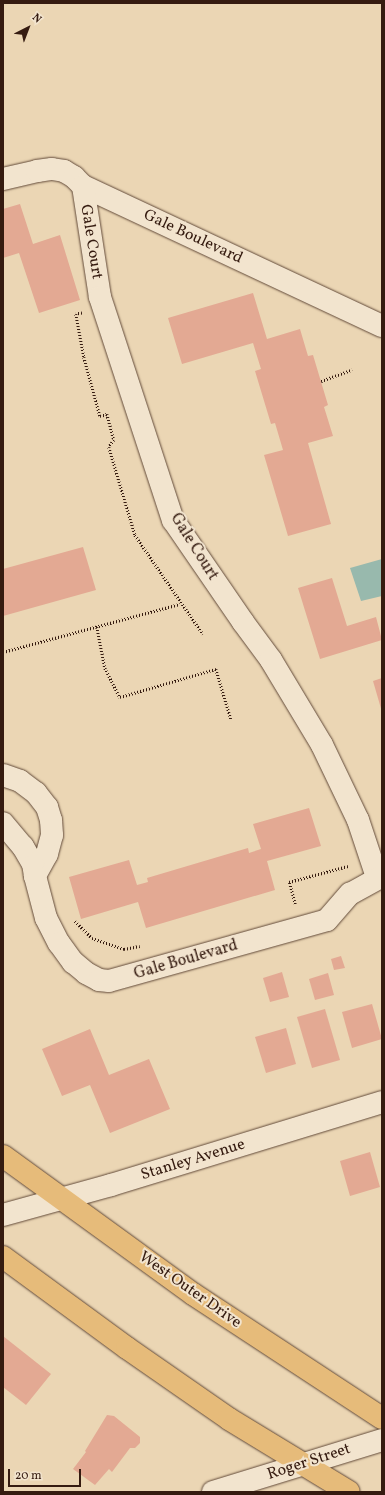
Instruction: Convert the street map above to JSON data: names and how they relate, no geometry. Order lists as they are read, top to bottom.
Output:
{
  "streets": {
    "main road": ["West Outer Drive"],
    "street": [
      "Gale Boulevard",
      "Gale Court",
      "Stanley Avenue",
      "Roger Street"
    ]
  },
  "crossings": [
    ["Gale Boulevard", "Gale Court"],
    ["Stanley Avenue", "West Outer Drive"]
  ],
  "scale_bar": "20 m",
  "north": "top right"
}
